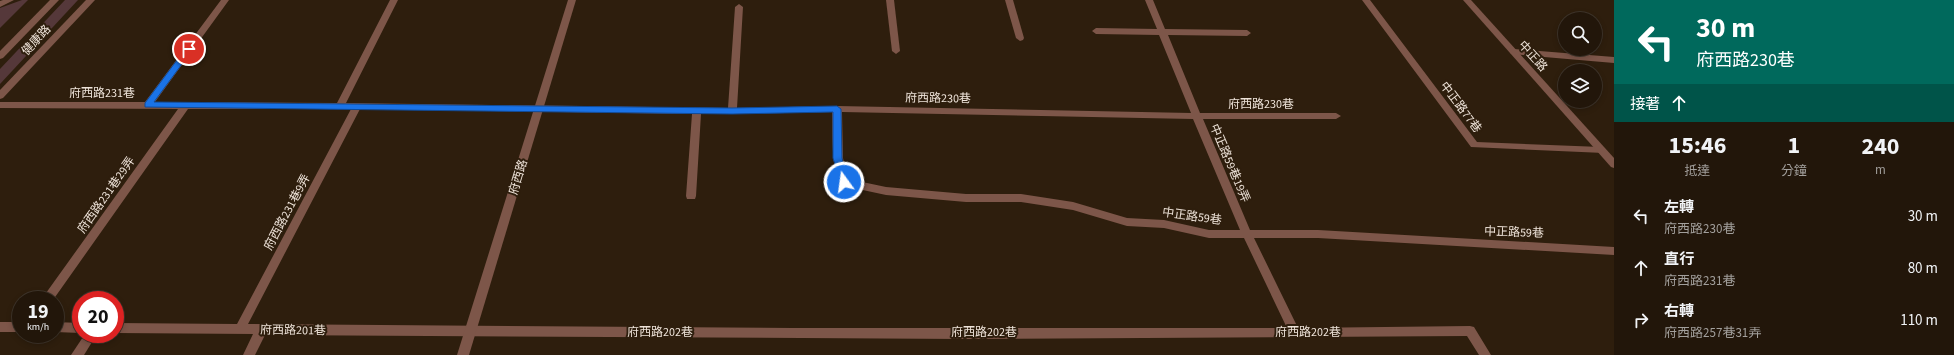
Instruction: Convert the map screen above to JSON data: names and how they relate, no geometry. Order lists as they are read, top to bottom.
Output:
{
  "streets": {
    "street": [
      "健康路",
      "中正路",
      "府西路231巷",
      "府西路230巷",
      "中正路77巷",
      "中正路59巷19弄",
      "府西路",
      "府西路231巷29弄",
      "府西路231巷9弄",
      "中正路59巷",
      "府西路201巷",
      "府西路202巷"
    ]
  },
  "crossings": [
    ["中正路", "中正路77巷"],
    ["府西路231巷", "府西路230巷"],
    ["府西路231巷", "府西路"],
    ["府西路231巷", "府西路231巷29弄"],
    ["府西路231巷", "府西路231巷9弄"],
    ["府西路230巷", "中正路59巷19弄"],
    ["府西路230巷", "府西路"],
    ["府西路230巷", "中正路59巷"],
    ["中正路59巷19弄", "中正路59巷"],
    ["中正路59巷19弄", "府西路202巷"],
    ["府西路", "府西路201巷"],
    ["府西路", "府西路202巷"],
    ["府西路231巷9弄", "府西路201巷"],
    ["府西路201巷", "府西路202巷"]
  ],
  "page": {
    "turn": ["30 m", "府西路230巷"],
    "then": "接著",
    "eta": [
      "15:46",
      "抵達",
      "1",
      "分鐘",
      "240",
      "m"
    ],
    "list": [
      {
        "name": "左轉",
        "note": "府西路230巷",
        "value": "30 m"
      },
      {
        "name": "直行",
        "note": "府西路231巷",
        "value": "80 m"
      },
      {
        "name": "右轉",
        "note": "府西路257巷31弄",
        "value": "110 m"
      }
    ],
    "speed": "19 km/h",
    "limit": "20"
  }
}
